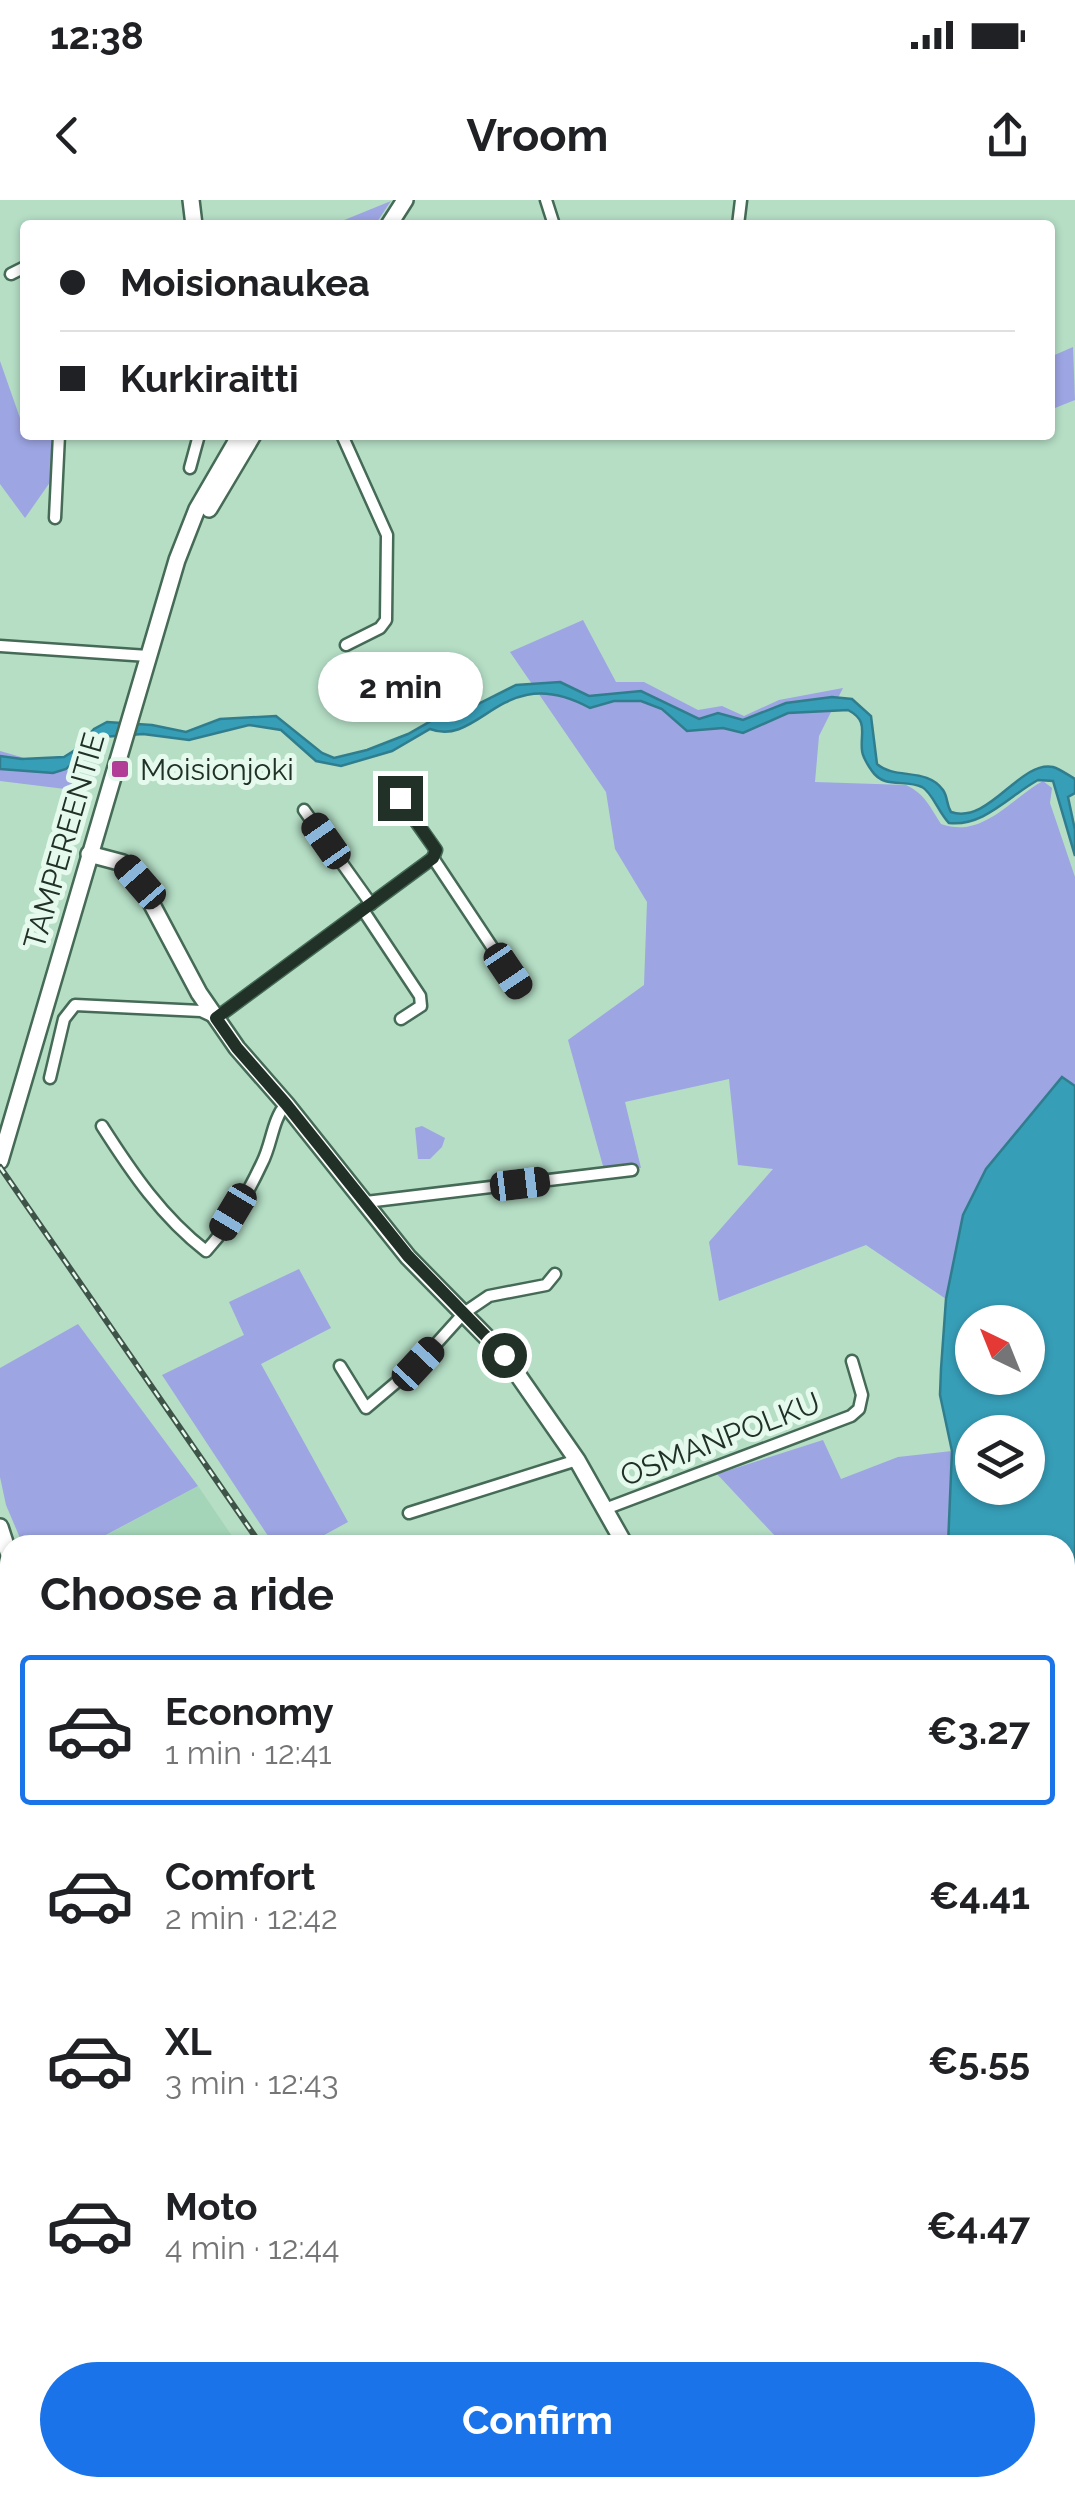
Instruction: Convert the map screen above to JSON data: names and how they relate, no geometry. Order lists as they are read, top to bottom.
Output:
{
  "streets": {
    "main road": ["TAMPEREENTIE"],
    "street": ["OSMANPOLKU"]
  },
  "places": {
    "transit": ["Moisionjoki"]
  },
  "north": "top left",
  "page": {
    "status": "12:38",
    "header": "Vroom",
    "banner": ["Moisionaukea", "Kurkiraitti"],
    "bubble": "2 min",
    "heading": "Choose a ride",
    "list": [
      {
        "name": "Economy",
        "note": "1 min · 12:41",
        "value": "€3.27"
      },
      {
        "name": "Comfort",
        "note": "2 min · 12:42",
        "value": "€4.41"
      },
      {
        "name": "XL",
        "note": "3 min · 12:43",
        "value": "€5.55"
      },
      {
        "name": "Moto",
        "note": "4 min · 12:44",
        "value": "€4.47"
      }
    ],
    "buttons": "Confirm"
  }
}
